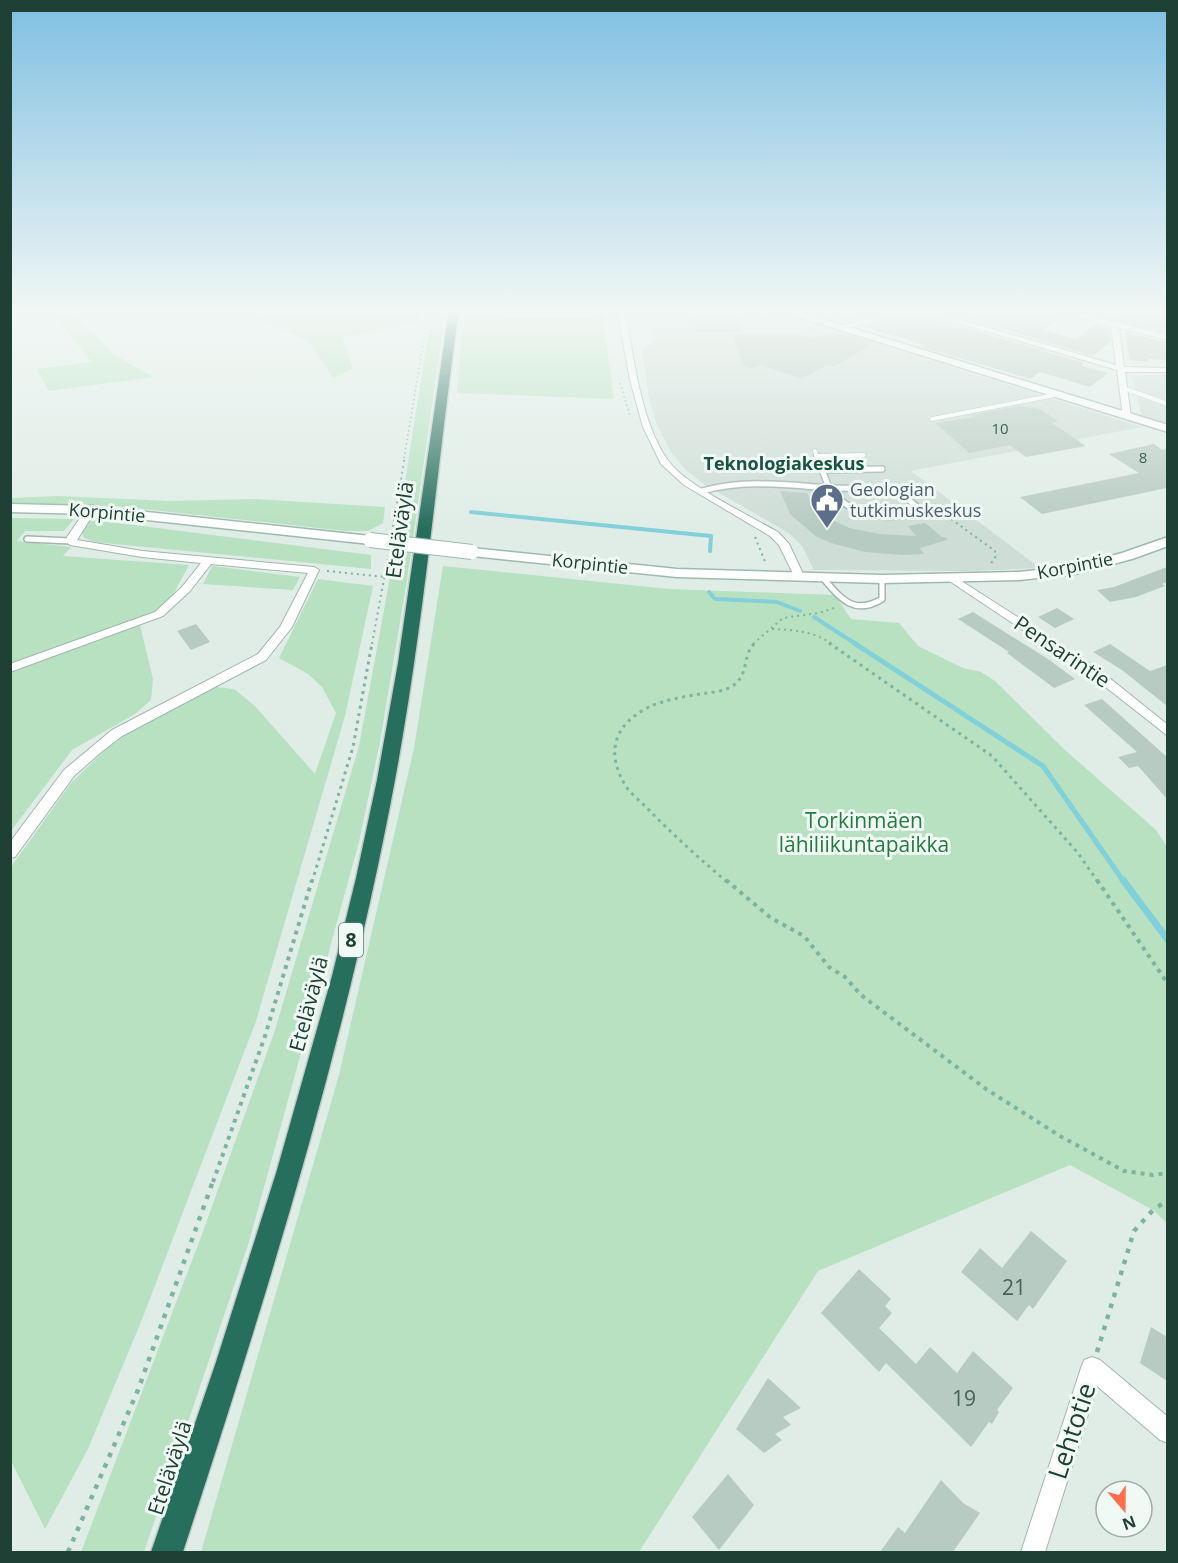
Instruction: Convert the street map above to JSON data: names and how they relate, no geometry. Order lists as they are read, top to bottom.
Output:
{
  "streets": {
    "highway": ["Eteläväylä", "8"],
    "street": ["Korpintie", "Pensarintie", "Lehtotie"]
  },
  "crossings": [
    ["Korpintie", "Pensarintie"]
  ],
  "districts": ["Teknologiakeskus"],
  "parks": ["Torkinmäen lähiliikuntapaikka"],
  "places": {
    "public building": ["Geologian tutkimuskeskus"]
  },
  "house_numbers": [
    "10",
    "8",
    "21",
    "19"
  ],
  "north": "bottom"
}
